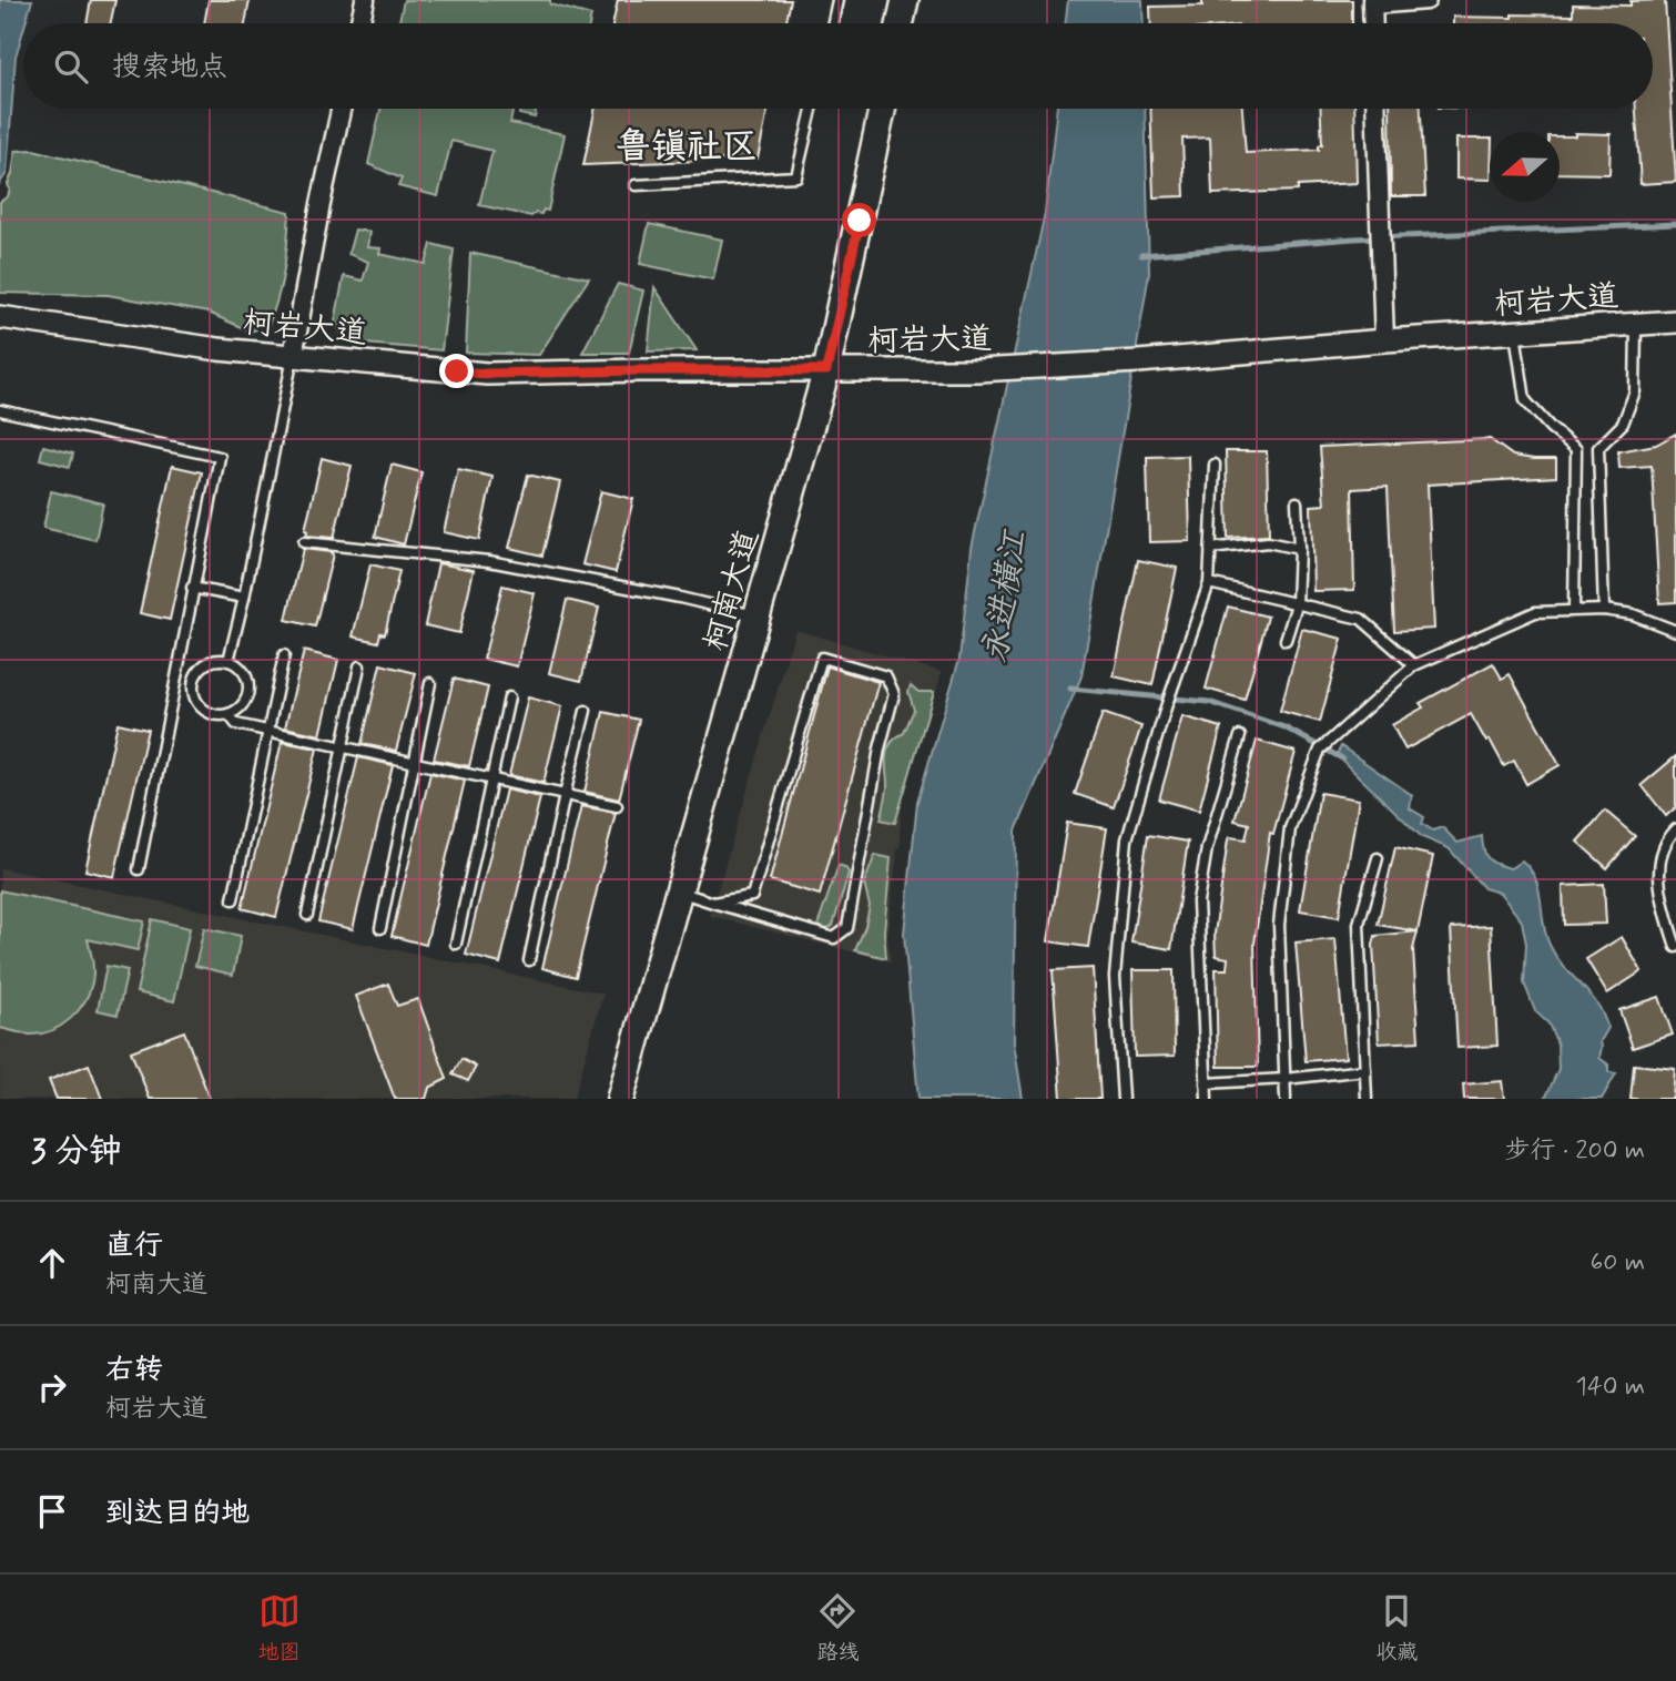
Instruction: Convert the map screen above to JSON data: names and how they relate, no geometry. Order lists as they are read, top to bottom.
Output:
{
  "streets": {
    "main road": ["柯南大道"],
    "street": ["柯岩大道"]
  },
  "crossings": [
    ["柯岩大道", "柯南大道"]
  ],
  "districts": ["鲁镇社区"],
  "water": ["永进横江"],
  "north": "left",
  "page": {
    "search": "搜索地点",
    "heading": ["3 分钟", "步行 · 200 m"],
    "list": [
      ["直行", "柯南大道", "60 m"],
      ["右转", "柯岩大道", "140 m"],
      "到达目的地"
    ],
    "nav": ["地图", "路线", "收藏"]
  }
}
